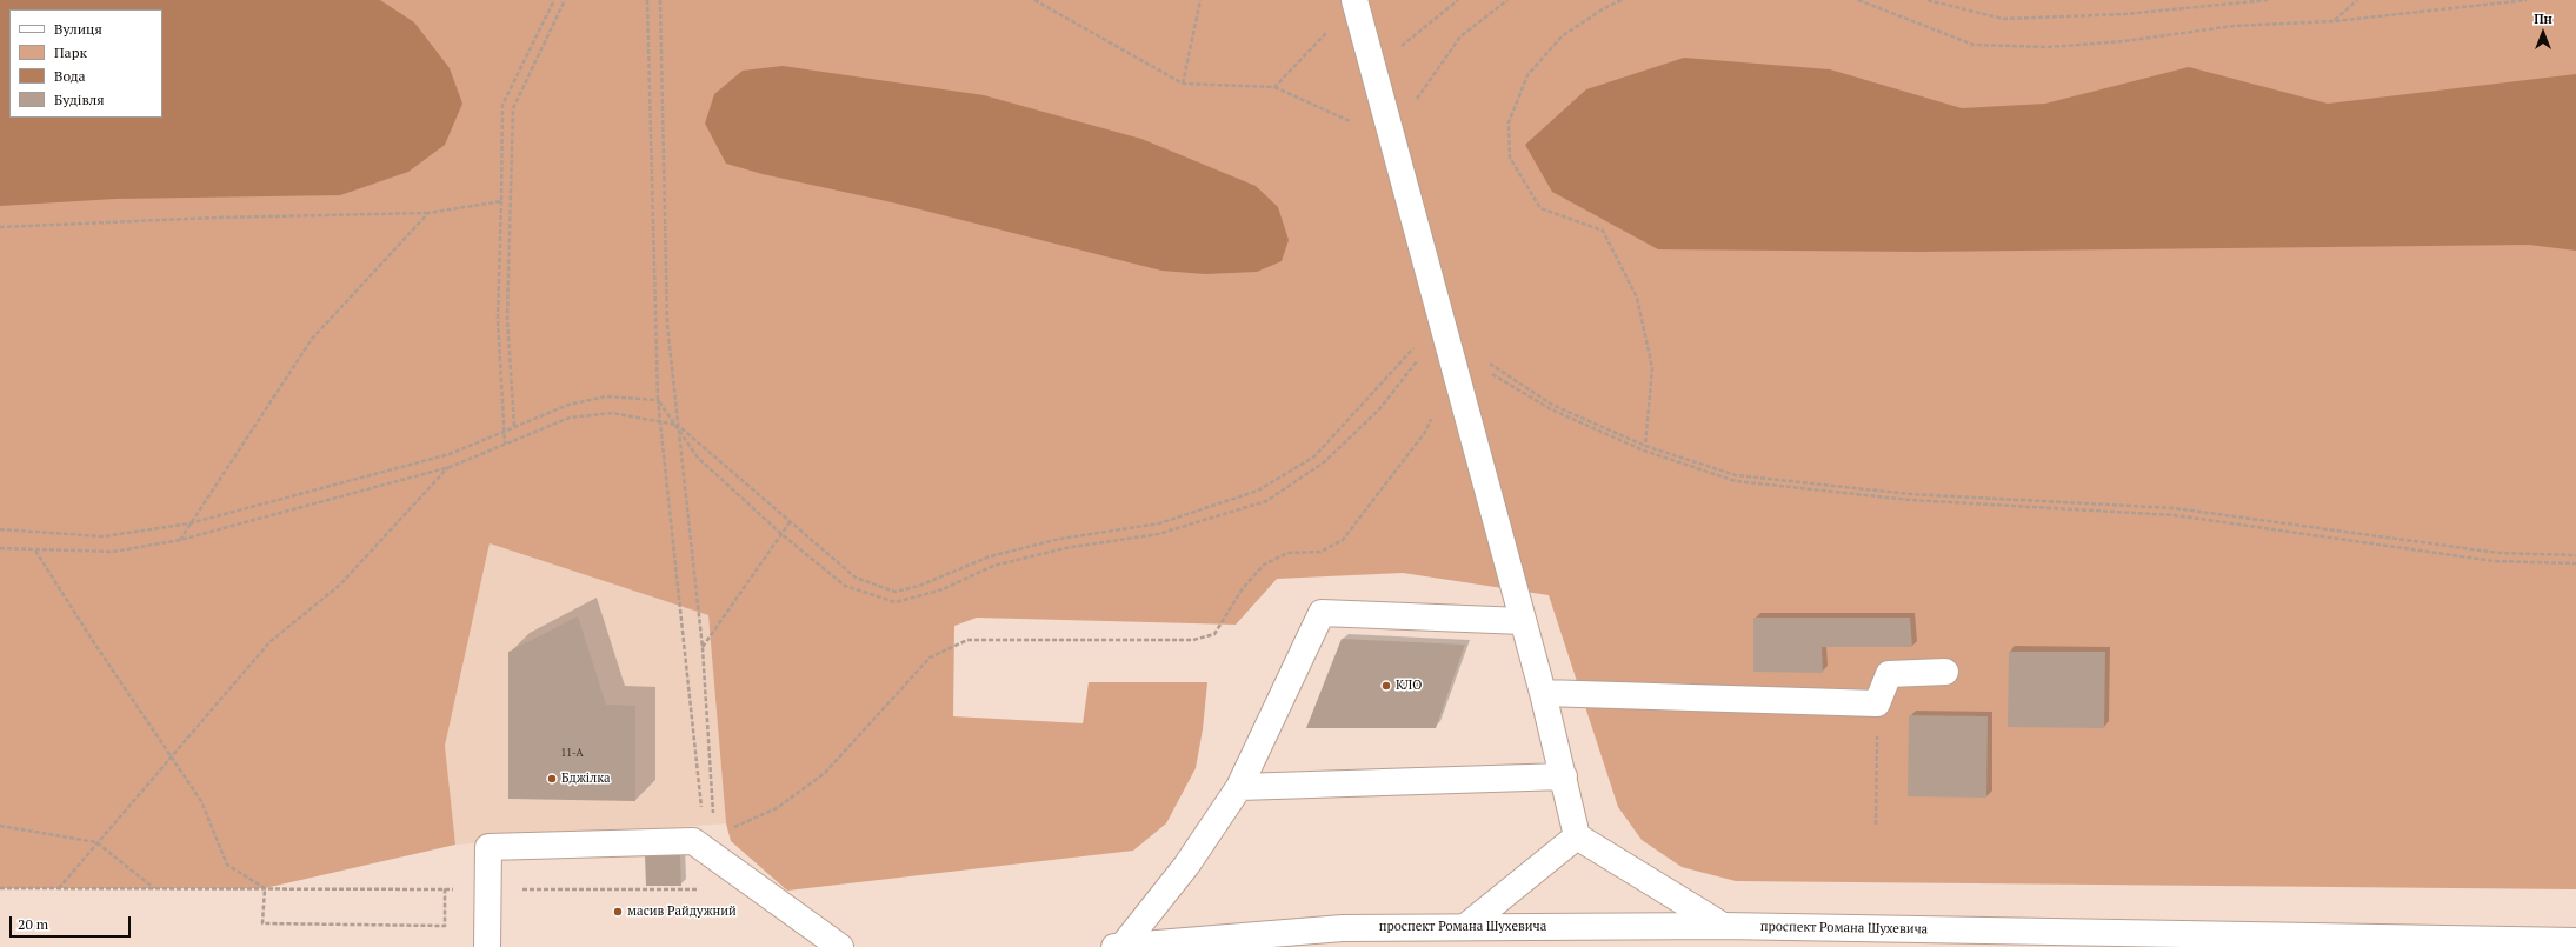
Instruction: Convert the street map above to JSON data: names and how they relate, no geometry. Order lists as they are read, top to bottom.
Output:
{
  "streets": {
    "main road": ["проспект Романа Шухевича"]
  },
  "places": ["КЛО", "Бджілка", "масив Райдужний"],
  "house_numbers": ["11-А"],
  "legend": [
    "Вулиця",
    "Парк",
    "Вода",
    "Будівля"
  ],
  "scale_bar": "20 m",
  "north": "top"
}
